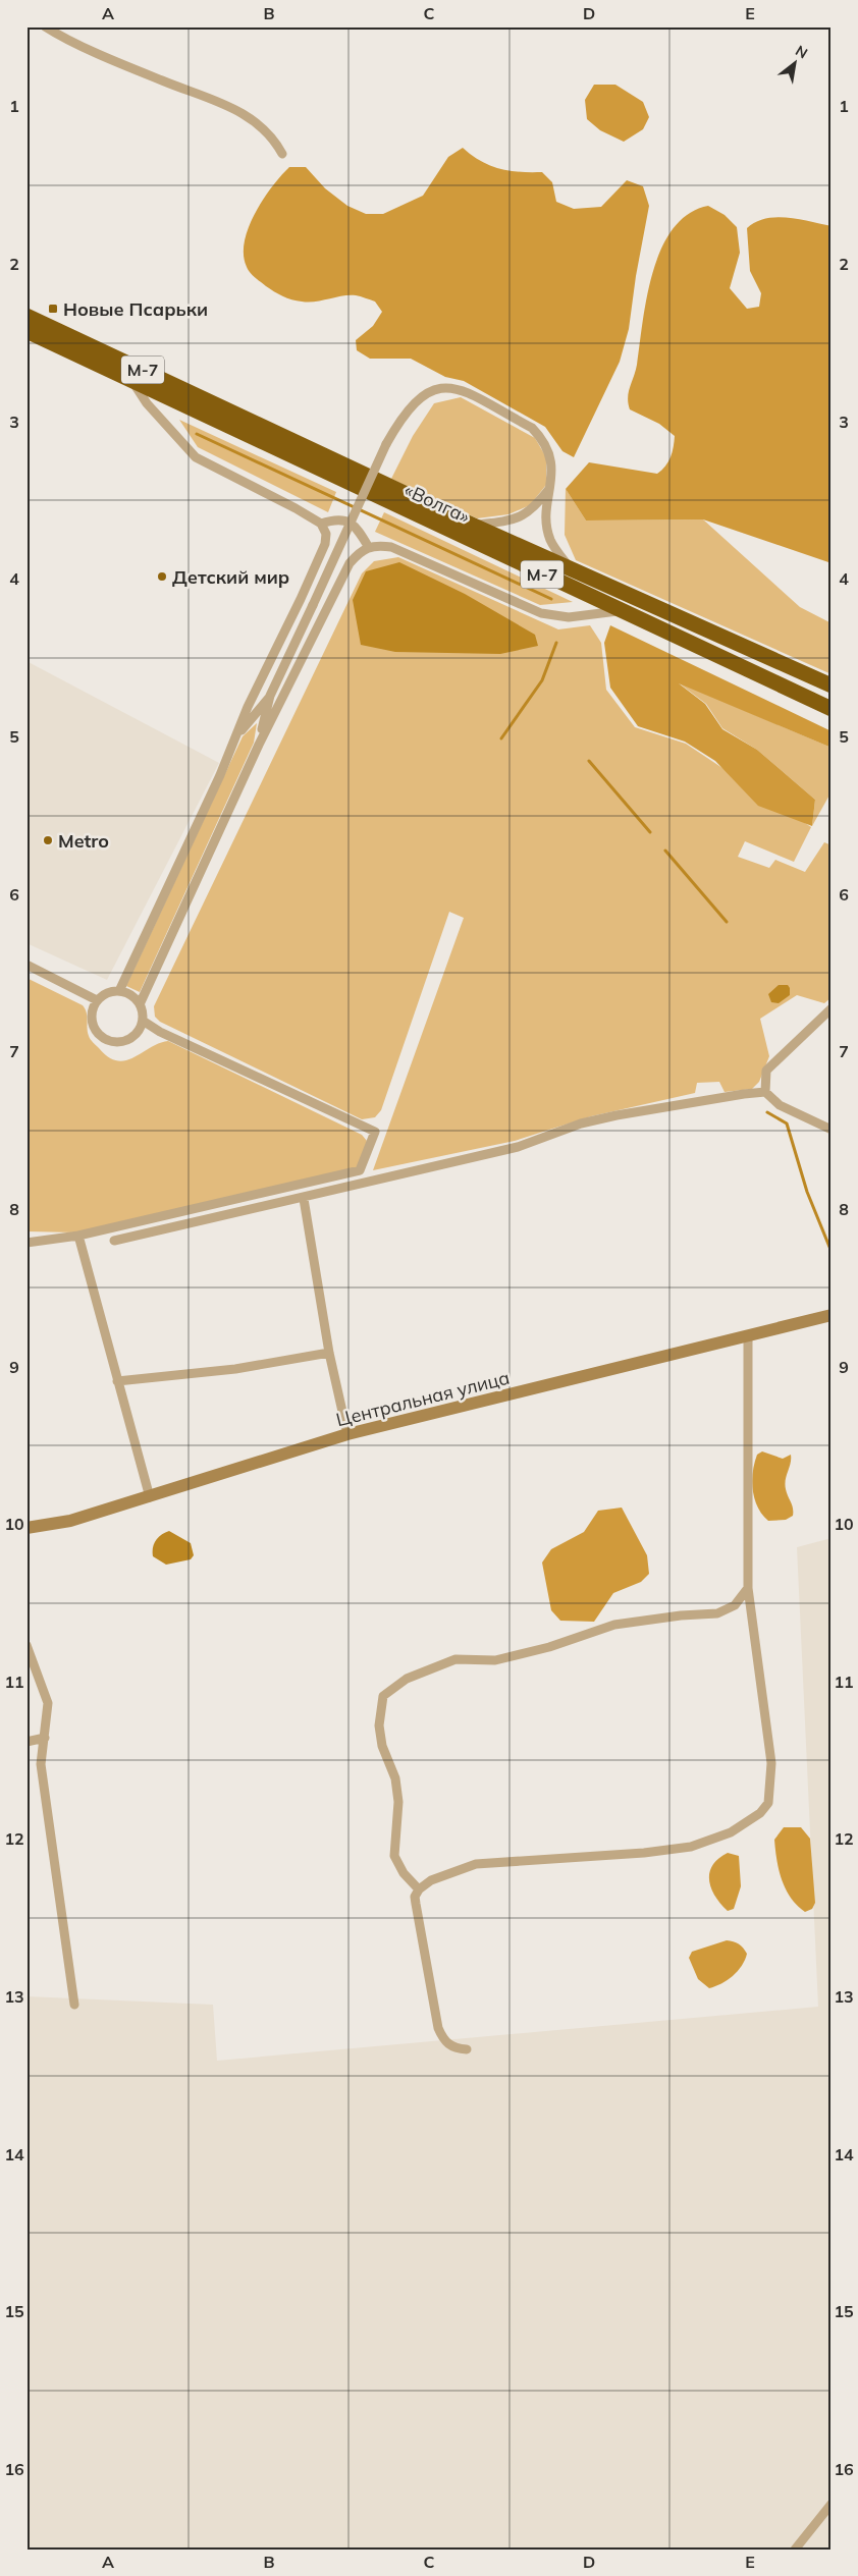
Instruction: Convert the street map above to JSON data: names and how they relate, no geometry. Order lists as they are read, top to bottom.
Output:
{
  "streets": {
    "highway": ["М-7", "«Волга»"],
    "main road": ["Центральная улица"]
  },
  "places": {
    "transit": ["Новые Псарьки"],
    "other": ["Детский мир", "Metro"]
  },
  "north": "top right",
  "grid": {
    "columns": [
      "A",
      "B",
      "C",
      "D",
      "E"
    ],
    "rows": [
      "1",
      "2",
      "3",
      "4",
      "5",
      "6",
      "7",
      "8",
      "9",
      "10",
      "11",
      "12",
      "13",
      "14",
      "15",
      "16"
    ]
  }
}
